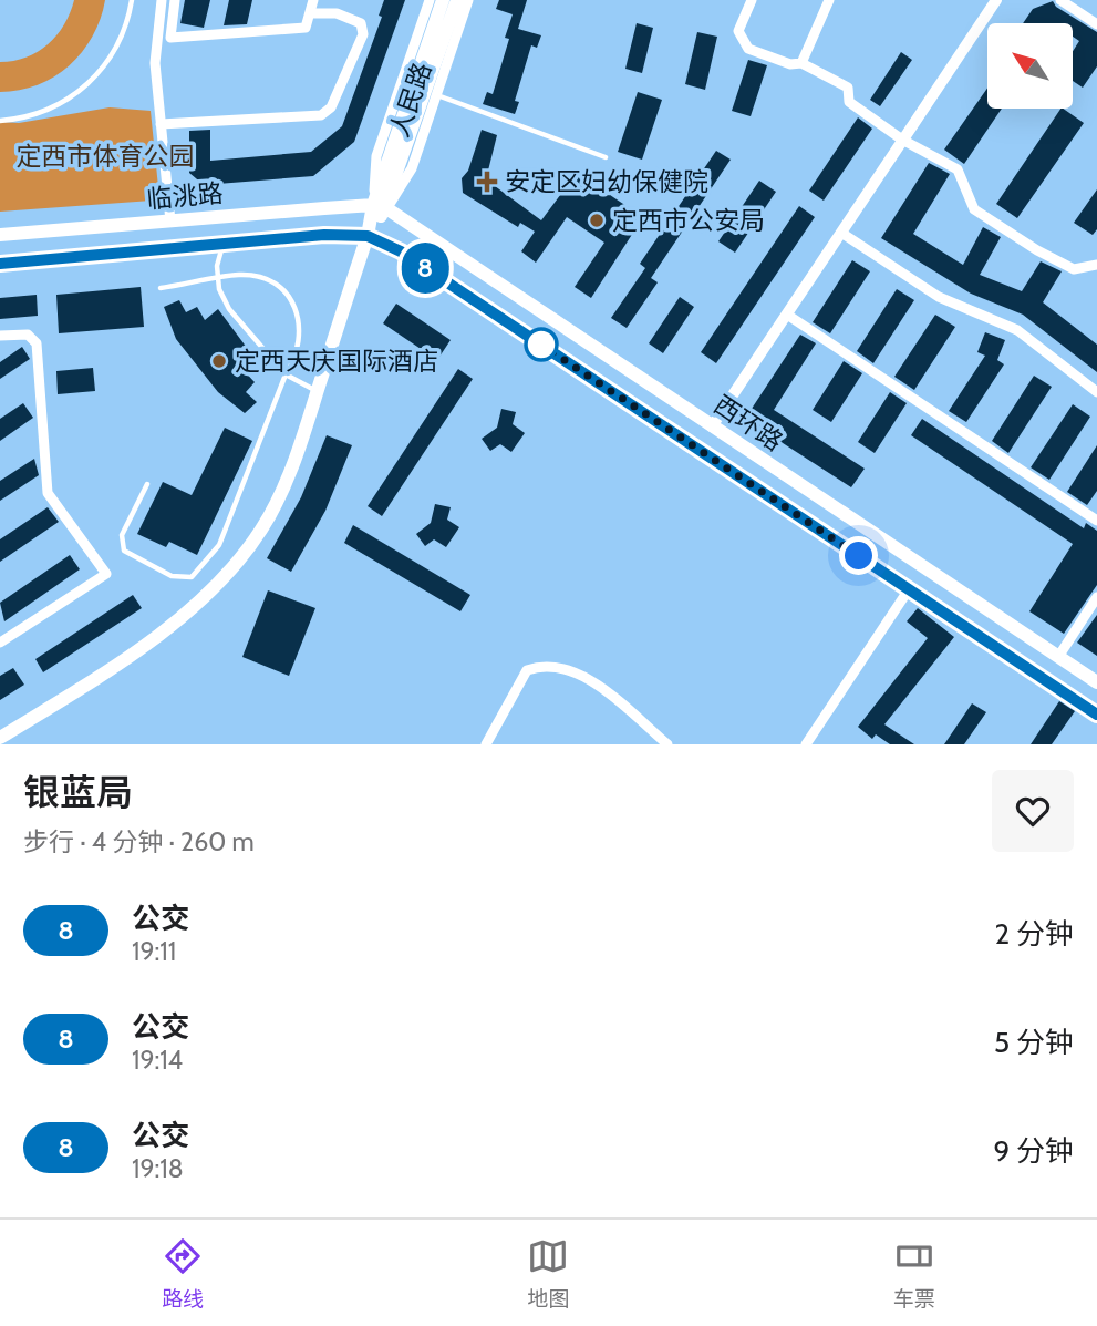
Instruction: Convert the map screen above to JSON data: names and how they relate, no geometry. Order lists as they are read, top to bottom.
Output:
{
  "streets": {
    "main road": ["人民路", "临洮路", "西环路"]
  },
  "crossings": [
    ["人民路", "临洮路"],
    ["人民路", "西环路"],
    ["临洮路", "西环路"]
  ],
  "parks": ["定西市体育公园"],
  "places": {
    "health": ["安定区妇幼保健院"],
    "other": ["定西市公安局", "定西天庆国际酒店"]
  },
  "lines": ["bus line 8"],
  "north": "top left",
  "page": {
    "on_map": "8",
    "heading": ["银蓝局", "步行 · 4 分钟 · 260 m"],
    "list": [
      {
        "mark": "8",
        "name": "公交",
        "note": "19:11",
        "value": "2 分钟"
      },
      {
        "mark": "8",
        "name": "公交",
        "note": "19:14",
        "value": "5 分钟"
      },
      {
        "mark": "8",
        "name": "公交",
        "note": "19:18",
        "value": "9 分钟"
      }
    ],
    "tabs": ["路线", "地图", "车票"]
  }
}
